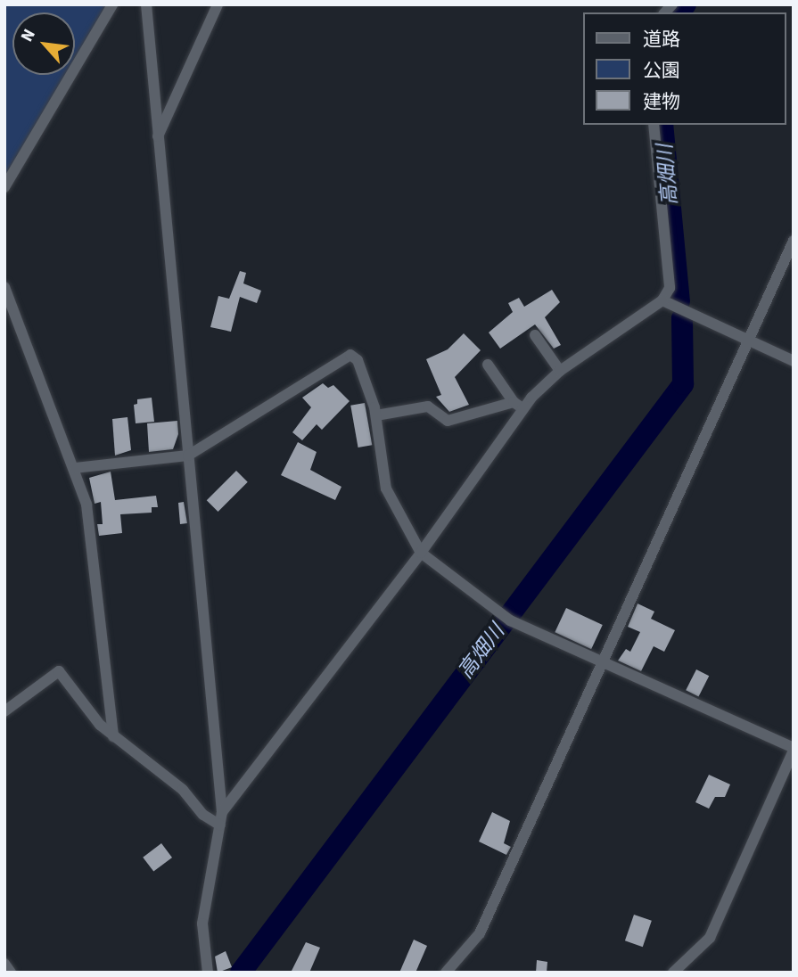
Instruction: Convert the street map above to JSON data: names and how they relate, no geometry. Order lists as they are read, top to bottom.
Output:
{
  "water": ["高畑川"],
  "legend": ["道路", "公園", "建物"],
  "north": "top left"
}
